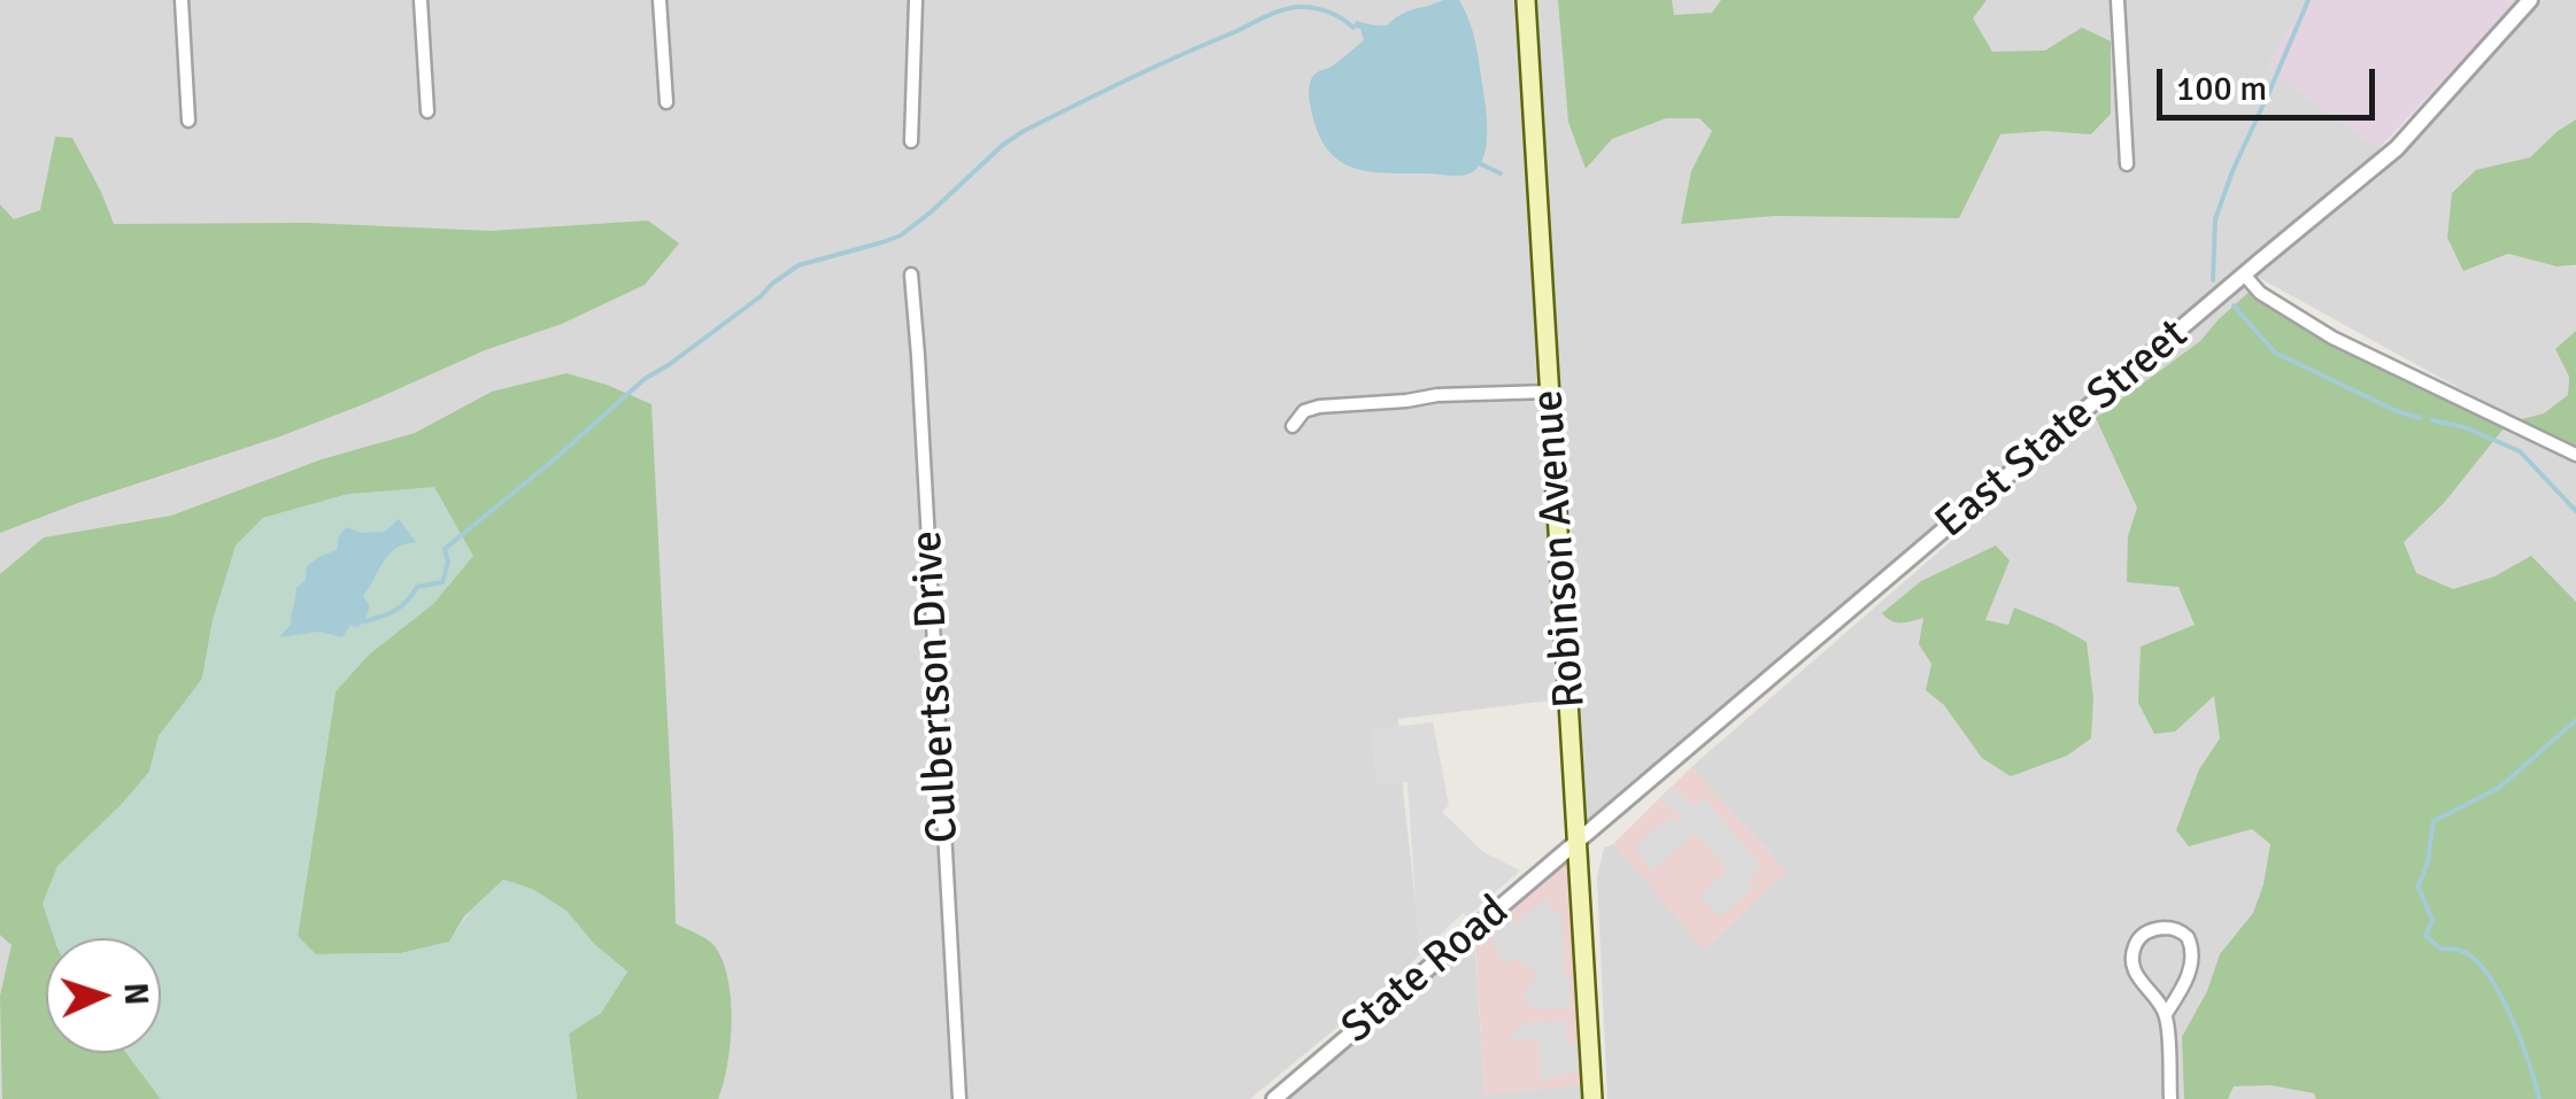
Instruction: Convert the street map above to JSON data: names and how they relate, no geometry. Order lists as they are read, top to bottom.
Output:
{
  "streets": {
    "main road": ["Robinson Avenue"],
    "street": ["East State Street", "Culbertson Drive", "State Road"]
  },
  "crossings": [
    ["East State Street", "Robinson Avenue"],
    ["East State Street", "State Road"],
    ["Robinson Avenue", "State Road"]
  ],
  "scale_bar": "100 m",
  "north": "right"
}
